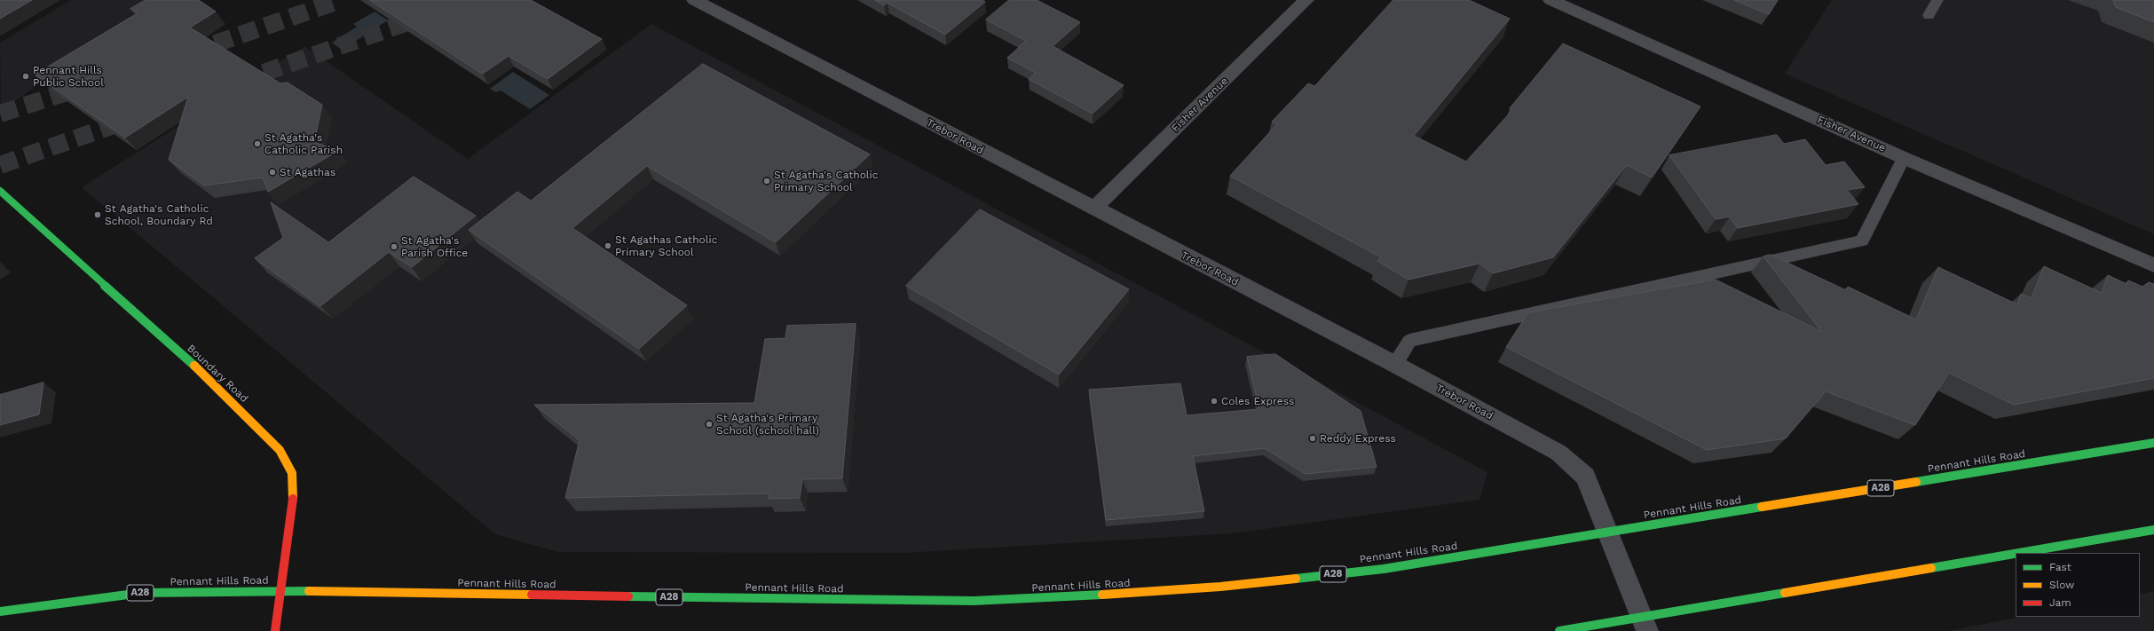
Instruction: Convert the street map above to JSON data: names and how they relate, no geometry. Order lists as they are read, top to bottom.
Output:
{
  "streets": {
    "main road": ["Boundary Road", "Pennant Hills Road", "A28"],
    "street": ["Fisher Avenue", "Trebor Road"]
  },
  "crossings": [
    ["Fisher Avenue", "Trebor Road"],
    ["Trebor Road", "Pennant Hills Road"],
    ["Boundary Road", "Pennant Hills Road"]
  ],
  "places": [
    "Pennant Hills Public School",
    "St Agatha's Catholic Parish",
    "St Agathas",
    "St Agatha's Catholic Primary School",
    "St Agatha's Catholic School, Boundary Rd",
    "St Agathas Catholic Primary School",
    "St Agatha's Parish Office",
    "Coles Express",
    "St Agatha's Primary School (school hall)",
    "Reddy Express"
  ],
  "legend": ["Fast", "Slow", "Jam"]
}
